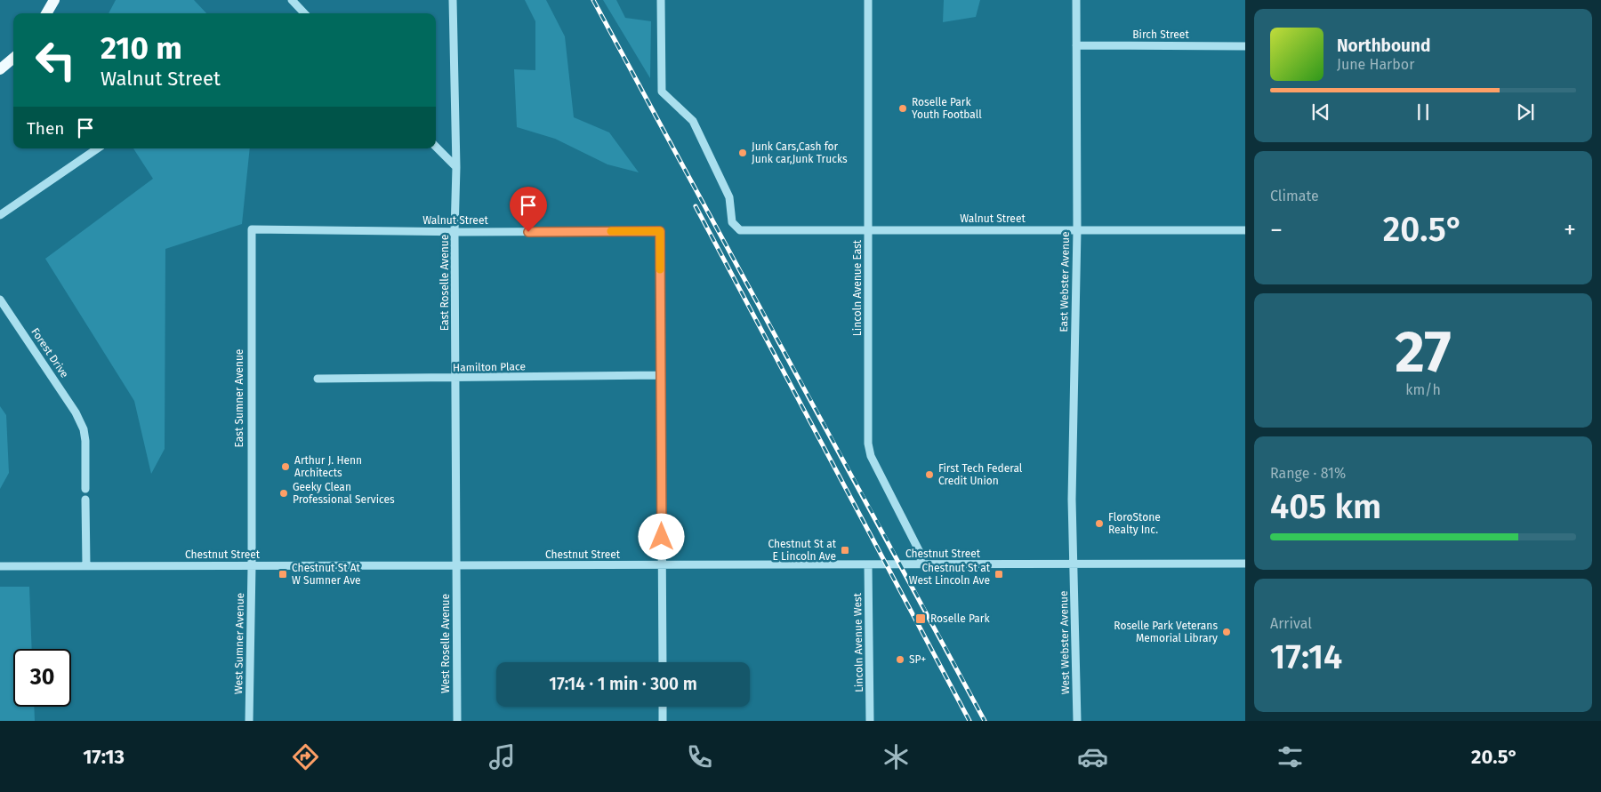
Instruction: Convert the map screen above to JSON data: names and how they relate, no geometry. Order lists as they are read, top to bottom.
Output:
{
  "streets": {
    "street": [
      "Birch Street",
      "Walnut Street",
      "East Webster Avenue",
      "East Roselle Avenue",
      "Lincoln Avenue East",
      "Forest Drive",
      "Hamilton Place",
      "East Sumner Avenue",
      "Chestnut Street",
      "Lincoln Avenue West",
      "West Webster Avenue",
      "West Sumner Avenue",
      "West Roselle Avenue"
    ]
  },
  "crossings": [
    ["Birch Street", "East Webster Avenue"],
    ["Walnut Street", "East Webster Avenue"],
    ["Walnut Street", "East Roselle Avenue"],
    ["Walnut Street", "Lincoln Avenue East"],
    ["Walnut Street", "Hamilton Place"],
    ["Walnut Street", "East Sumner Avenue"],
    ["East Webster Avenue", "Chestnut Street"],
    ["East Webster Avenue", "West Webster Avenue"],
    ["East Roselle Avenue", "Hamilton Place"],
    ["East Roselle Avenue", "Chestnut Street"],
    ["East Roselle Avenue", "West Roselle Avenue"],
    ["Lincoln Avenue East", "Chestnut Street"],
    ["East Sumner Avenue", "Chestnut Street"],
    ["East Sumner Avenue", "West Sumner Avenue"],
    ["Chestnut Street", "Lincoln Avenue West"],
    ["Chestnut Street", "West Webster Avenue"],
    ["Chestnut Street", "West Sumner Avenue"],
    ["Chestnut Street", "West Roselle Avenue"]
  ],
  "places": {
    "other": [
      "Roselle Park Youth Football",
      "Junk Cars,Cash for Junk car,Junk Trucks",
      "Arthur J. Henn Architects",
      "First Tech Federal Credit Union",
      "Geeky Clean Professional Services",
      "FloroStone Realty Inc.",
      "Roselle Park Veterans Memorial Library",
      "SP+"
    ],
    "transit": [
      "Chestnut St at E Lincoln Ave",
      "Chestnut St At W Sumner Ave",
      "Chestnut St at West Lincoln Ave",
      "Roselle Park"
    ]
  },
  "page": {
    "turn": ["210 m", "Walnut Street"],
    "song": ["Northbound", "June Harbor"],
    "then": "Then",
    "tile": [
      "Climate",
      ["27", "km/h"],
      ["Range · 81%", "405 km"],
      ["Arrival", "17:14"]
    ],
    "heat": ["−", "20.5°", "+"],
    "limit": "30",
    "trip": "17:14 · 1 min · 300 m",
    "tabs": ["17:13", "20.5°"]
  }
}
